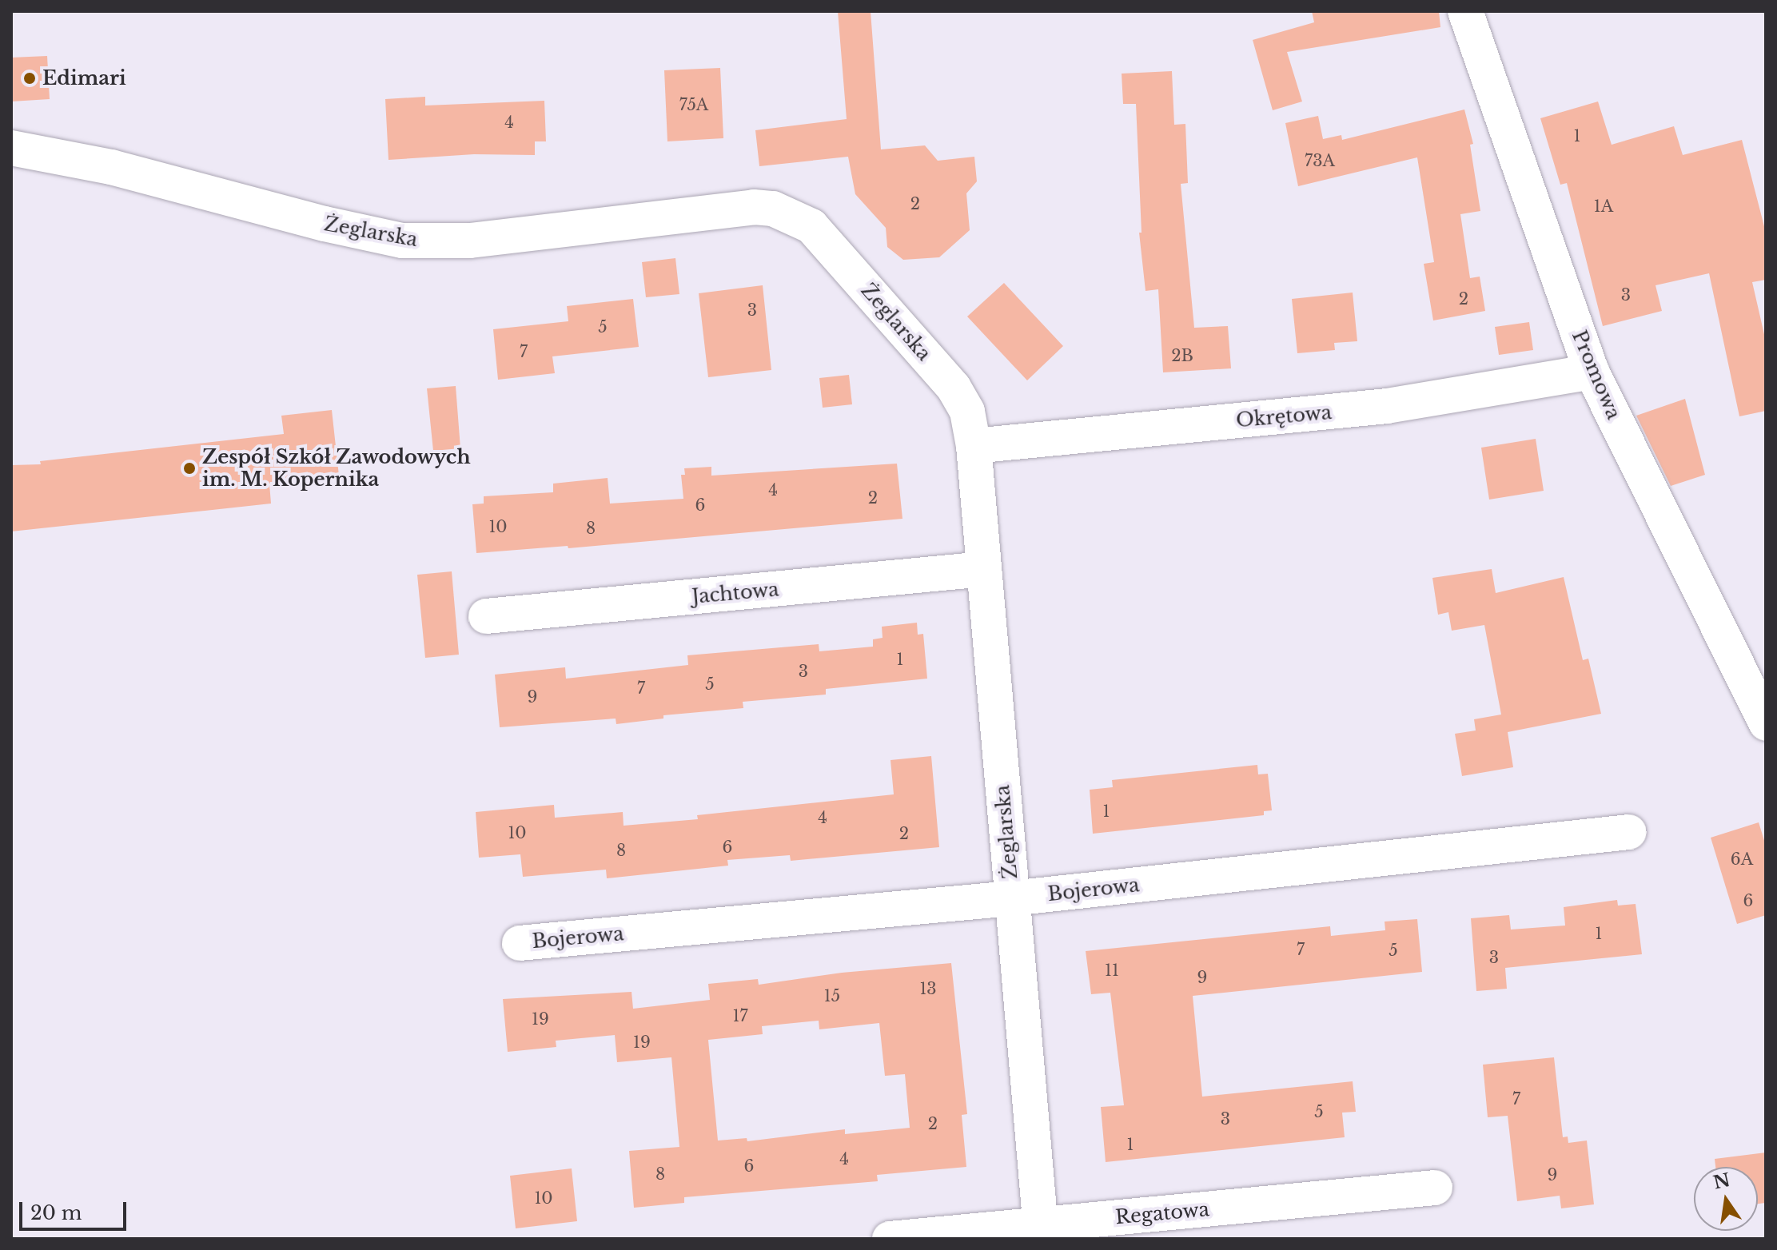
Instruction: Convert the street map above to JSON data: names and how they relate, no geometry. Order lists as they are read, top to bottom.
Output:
{
  "streets": {
    "street": [
      "Żeglarska",
      "Promowa",
      "Okrętowa",
      "Jachtowa",
      "Bojerowa",
      "Regatowa"
    ]
  },
  "crossings": [
    ["Żeglarska", "Okrętowa"],
    ["Żeglarska", "Jachtowa"],
    ["Żeglarska", "Bojerowa"],
    ["Żeglarska", "Regatowa"],
    ["Promowa", "Okrętowa"]
  ],
  "places": ["Edimari", "Zespół Szkół Zawodowych im. M. Kopernika"],
  "house_numbers": [
    "75A",
    "4",
    "1",
    "73A",
    "2",
    "1A",
    "3",
    "2",
    "3",
    "5",
    "7",
    "2B",
    "4",
    "2",
    "6",
    "10",
    "8",
    "1",
    "3",
    "5",
    "7",
    "9",
    "1",
    "4",
    "10",
    "2",
    "6",
    "8",
    "6A",
    "6",
    "1",
    "7",
    "5",
    "3",
    "11",
    "9",
    "13",
    "15",
    "17",
    "19",
    "19",
    "7",
    "5",
    "3",
    "2",
    "1",
    "4",
    "6",
    "8",
    "9",
    "10"
  ],
  "scale_bar": "20 m",
  "north": "top"
}
